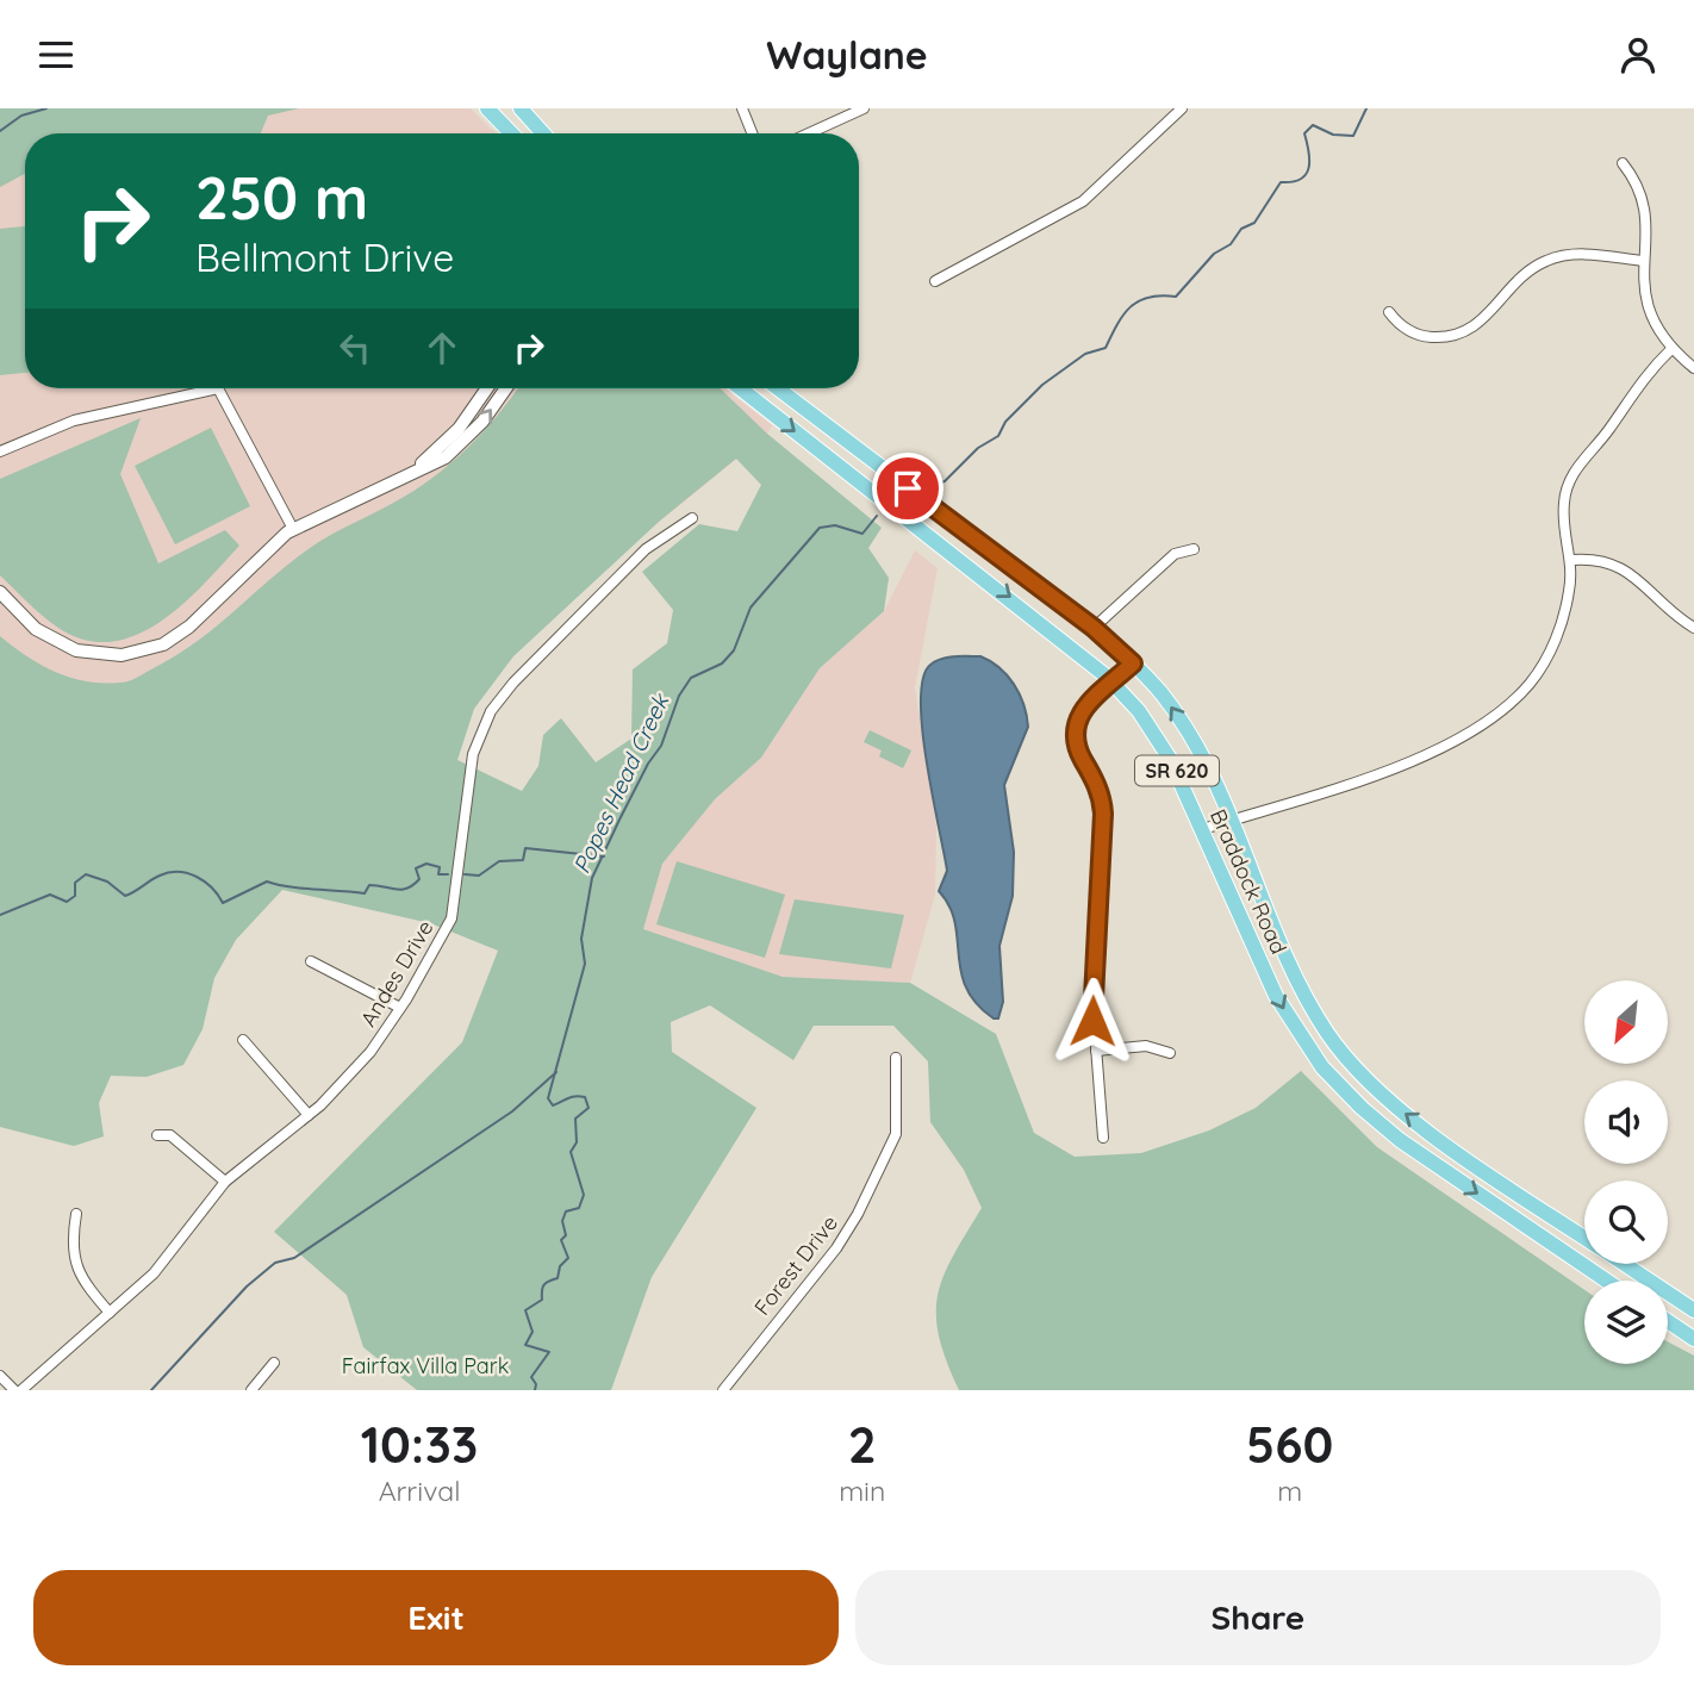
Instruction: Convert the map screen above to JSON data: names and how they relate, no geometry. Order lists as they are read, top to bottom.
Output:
{
  "streets": {
    "main road": ["SR 620", "Braddock Road"],
    "street": ["Andes Drive", "Forest Drive"]
  },
  "water": ["Popes Head Creek"],
  "parks": ["Fairfax Villa Park"],
  "north": "bottom left",
  "page": {
    "header": "Waylane",
    "turn": ["250 m", "Bellmont Drive"],
    "eta": [
      "10:33",
      "Arrival",
      "2",
      "min",
      "560",
      "m"
    ],
    "buttons": ["Exit", "Share"]
  }
}
